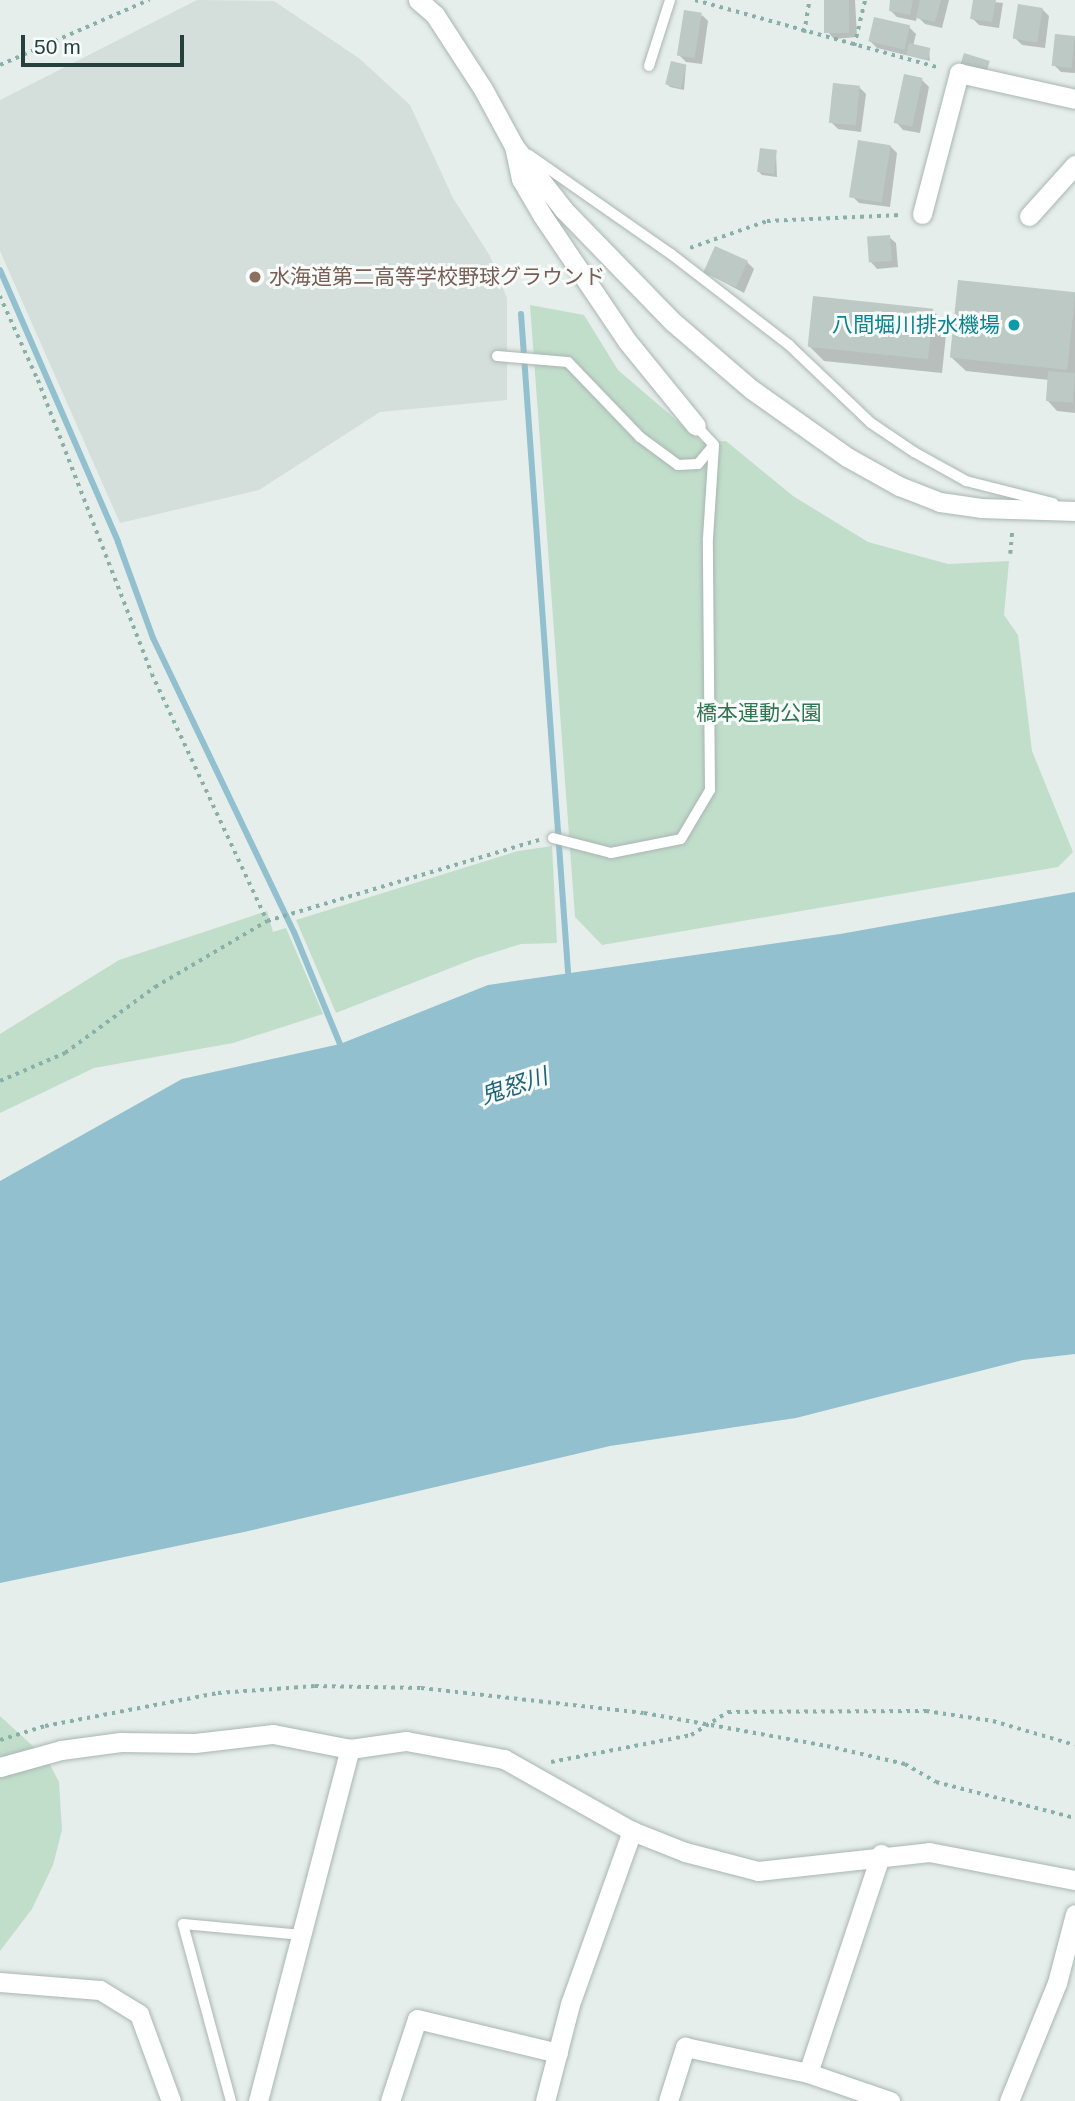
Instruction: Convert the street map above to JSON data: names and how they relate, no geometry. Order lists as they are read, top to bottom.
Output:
{
  "water": ["鬼怒川"],
  "parks": ["橋本運動公園"],
  "places": ["水海道第二高等学校野球グラウンド", "八間堀川排水機場"],
  "scale_bar": "50 m"
}
